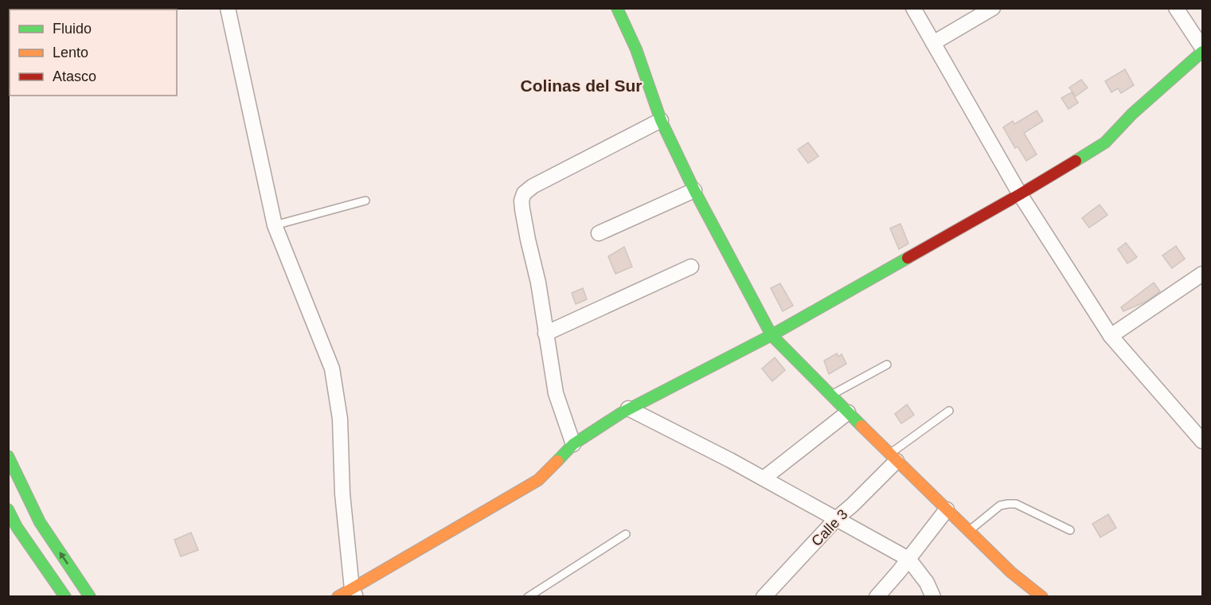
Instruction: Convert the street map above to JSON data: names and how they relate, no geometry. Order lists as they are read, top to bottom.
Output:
{
  "streets": {
    "street": ["Calle 3"]
  },
  "districts": ["Colinas del Sur"],
  "legend": ["Fluido", "Lento", "Atasco"]
}
